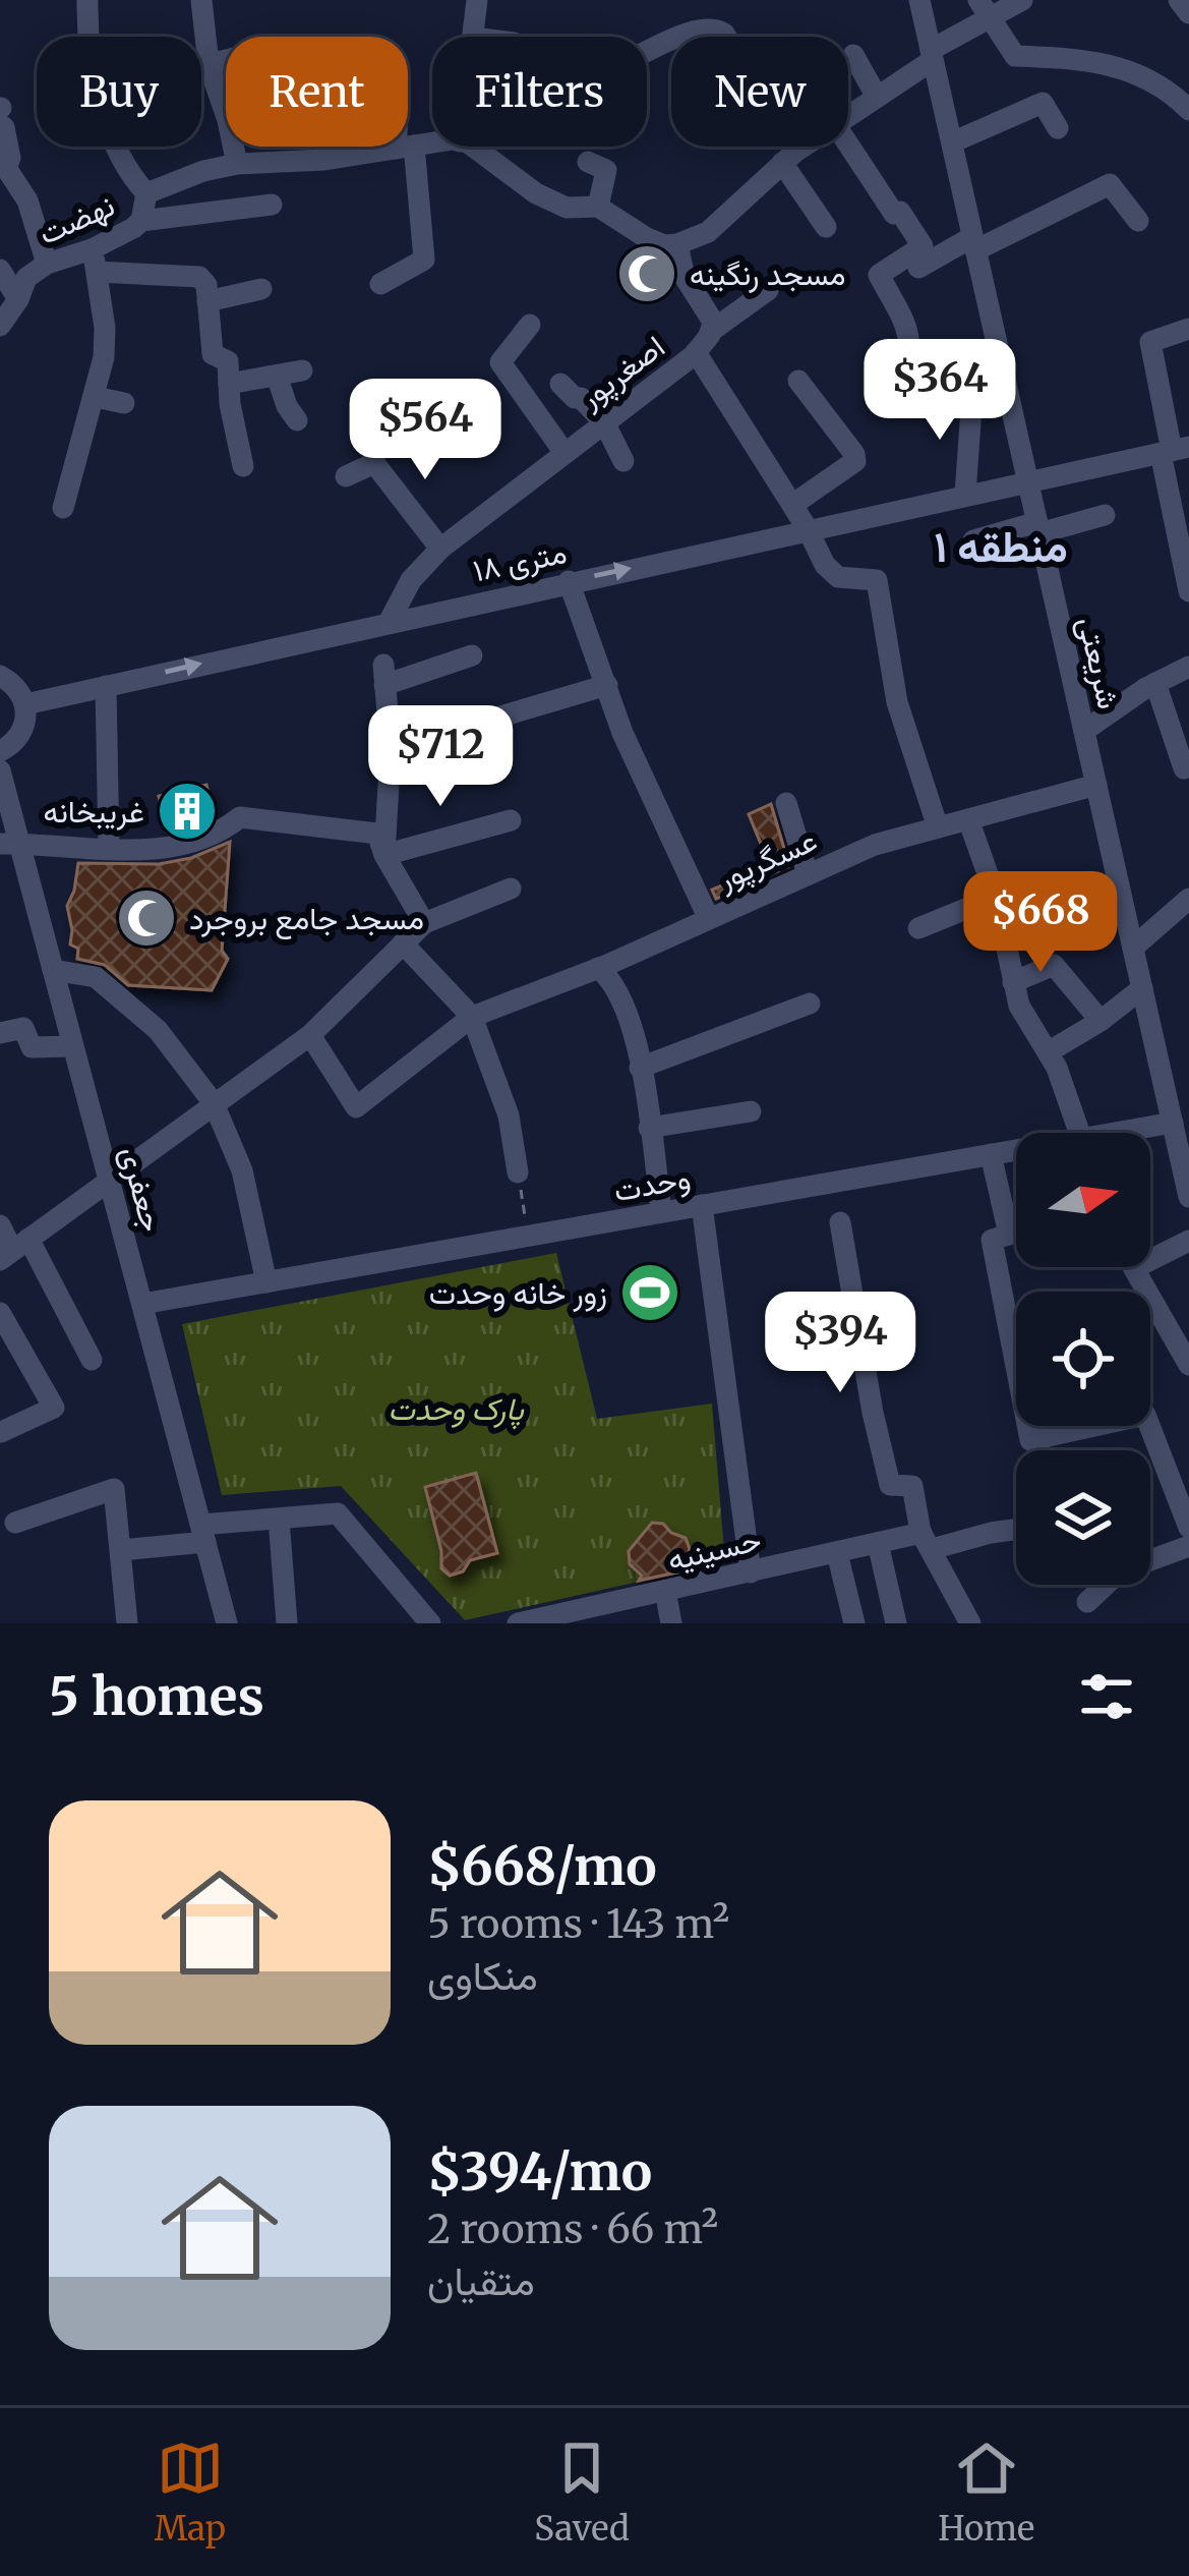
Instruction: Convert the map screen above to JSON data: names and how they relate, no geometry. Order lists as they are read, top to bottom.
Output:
{
  "streets": {
    "street": [
      "نهضت",
      "اصغرپور",
      "۱۸ متری",
      "شریعتی",
      "عسگرپور",
      "وحدت",
      "جعفری",
      "حسینیه"
    ]
  },
  "crossings": [
    ["اصغرپور", "۱۸ متری"],
    ["۱۸ متری", "شریعتی"],
    ["شریعتی", "عسگرپور"],
    ["شریعتی", "وحدت"],
    ["وحدت", "جعفری"]
  ],
  "one_way": ["۱۸ متری"],
  "districts": ["منطقه ۱"],
  "parks": ["پارک وحدت"],
  "places": {
    "mosque": ["مسجد رنگینه", "مسجد جامع بروجرد"],
    "building": ["غریبخانه"],
    "sports": ["زور خانه وحدت"]
  },
  "north": "right",
  "page": {
    "chip": [
      "Buy",
      "Rent",
      "Filters",
      "New"
    ],
    "price": [
      "$364",
      "$564",
      "$712",
      "$668",
      "$394"
    ],
    "heading": "5 homes",
    "list": [
      {
        "name": "$668/mo",
        "note": "5 rooms · 143 m² · منکاوی"
      },
      {
        "name": "$394/mo",
        "note": "2 rooms · 66 m² · متقیان"
      }
    ],
    "tabs": ["Map", "Saved", "Home"]
  }
}
